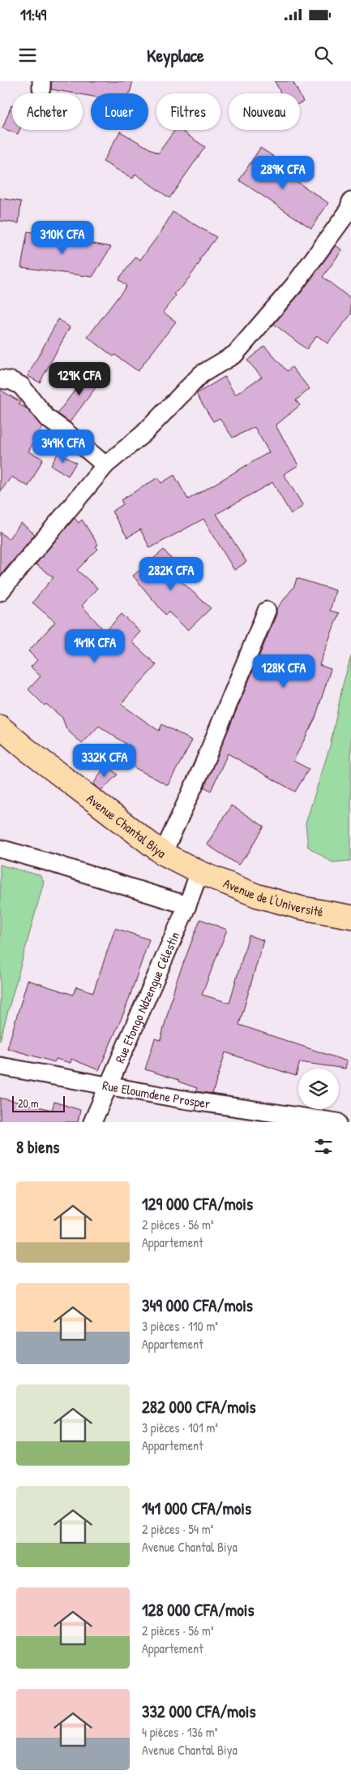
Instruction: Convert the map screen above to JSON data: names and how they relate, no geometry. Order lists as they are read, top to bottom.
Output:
{
  "streets": {
    "main road": ["Avenue Chantal Biya", "Avenue de l'Université"],
    "street": ["Rue Etongo Ndzengue Célestin", "Rue Eloumdene Prosper"]
  },
  "crossings": [
    ["Avenue Chantal Biya", "Avenue de l'Université"],
    ["Avenue Chantal Biya", "Rue Etongo Ndzengue Célestin"],
    ["Avenue de l'Université", "Rue Etongo Ndzengue Célestin"],
    ["Rue Etongo Ndzengue Célestin", "Rue Eloumdene Prosper"]
  ],
  "scale_bar": "20 m",
  "page": {
    "status": "11:49",
    "header": "Keyplace",
    "chip": [
      "Acheter",
      "Louer",
      "Filtres",
      "Nouveau"
    ],
    "price": [
      "289K CFA",
      "310K CFA",
      "129K CFA",
      "349K CFA",
      "282K CFA",
      "141K CFA",
      "128K CFA",
      "332K CFA"
    ],
    "scale": "20 m",
    "heading": "8 biens",
    "list": [
      {
        "name": "129 000 CFA/mois",
        "note": "2 pièces · 56 m² · Appartement"
      },
      {
        "name": "349 000 CFA/mois",
        "note": "3 pièces · 110 m² · Appartement"
      },
      {
        "name": "282 000 CFA/mois",
        "note": "3 pièces · 101 m² · Appartement"
      },
      {
        "name": "141 000 CFA/mois",
        "note": "2 pièces · 54 m² · Avenue Chantal Biya"
      },
      {
        "name": "128 000 CFA/mois",
        "note": "2 pièces · 56 m² · Appartement"
      },
      {
        "name": "332 000 CFA/mois",
        "note": "4 pièces · 136 m² · Avenue Chantal Biya"
      }
    ]
  }
}
